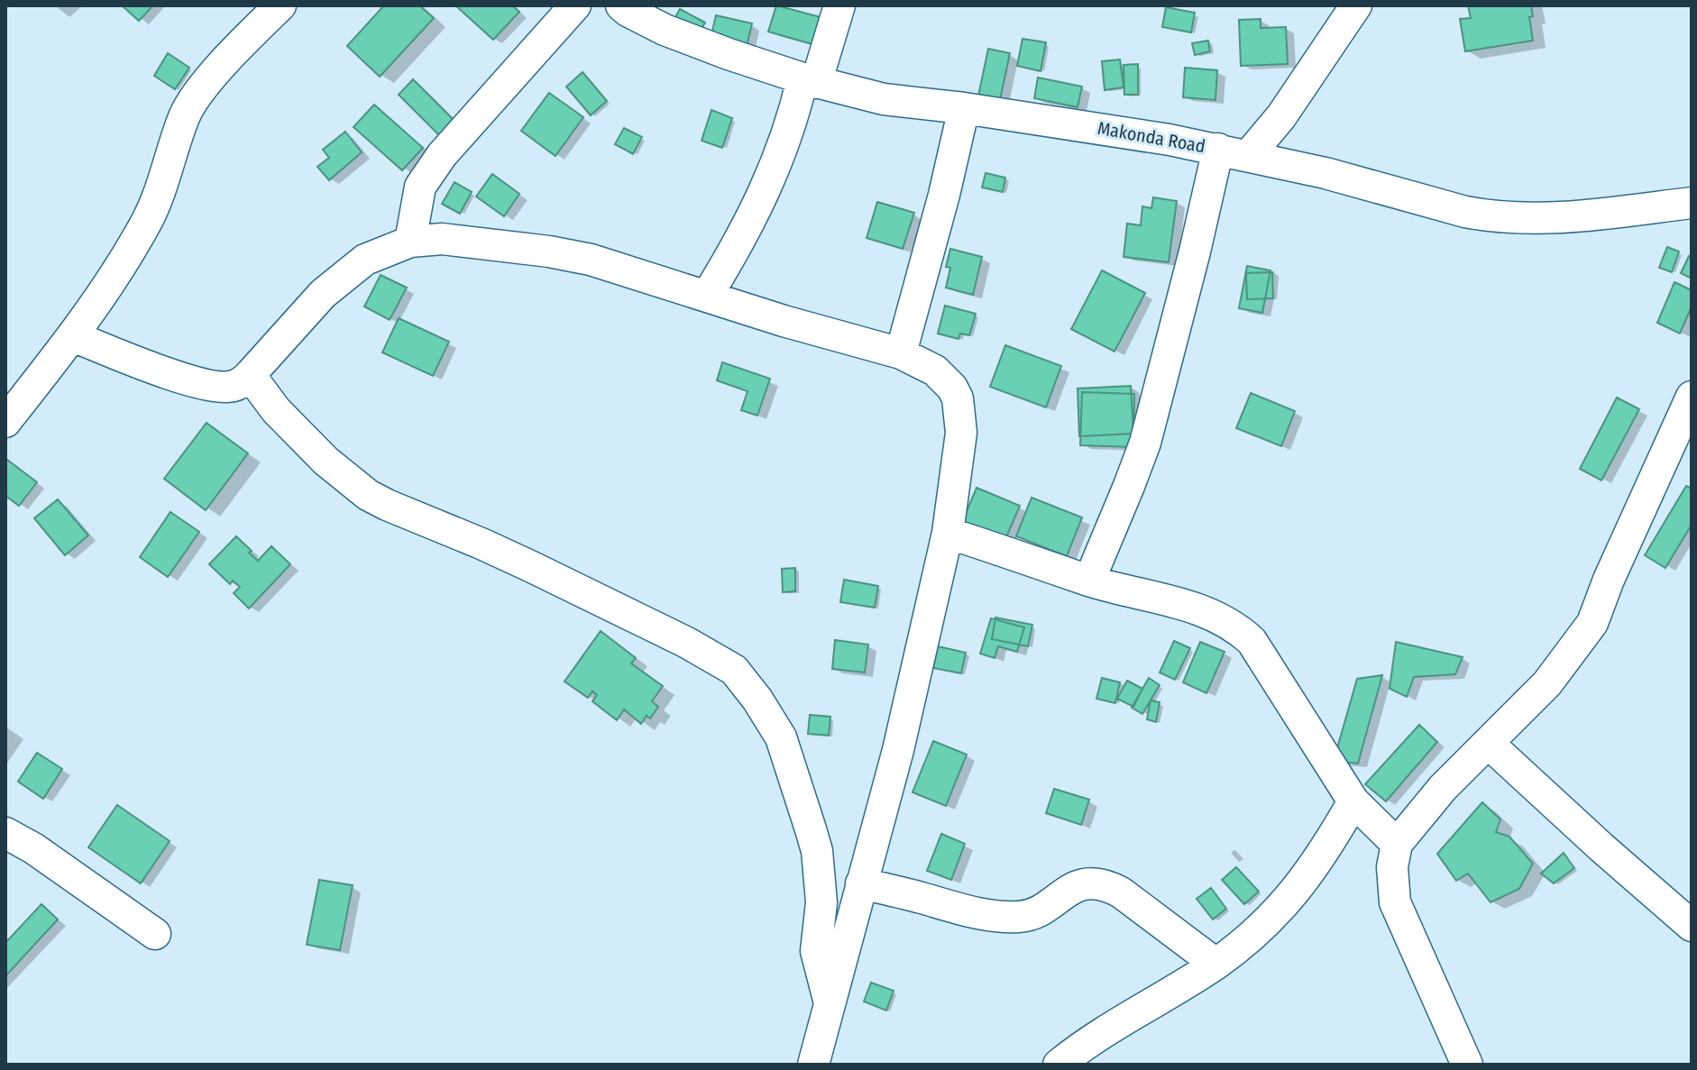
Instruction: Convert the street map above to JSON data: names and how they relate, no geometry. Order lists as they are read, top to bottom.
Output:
{
  "streets": {
    "street": ["Makonda Road"]
  }
}
